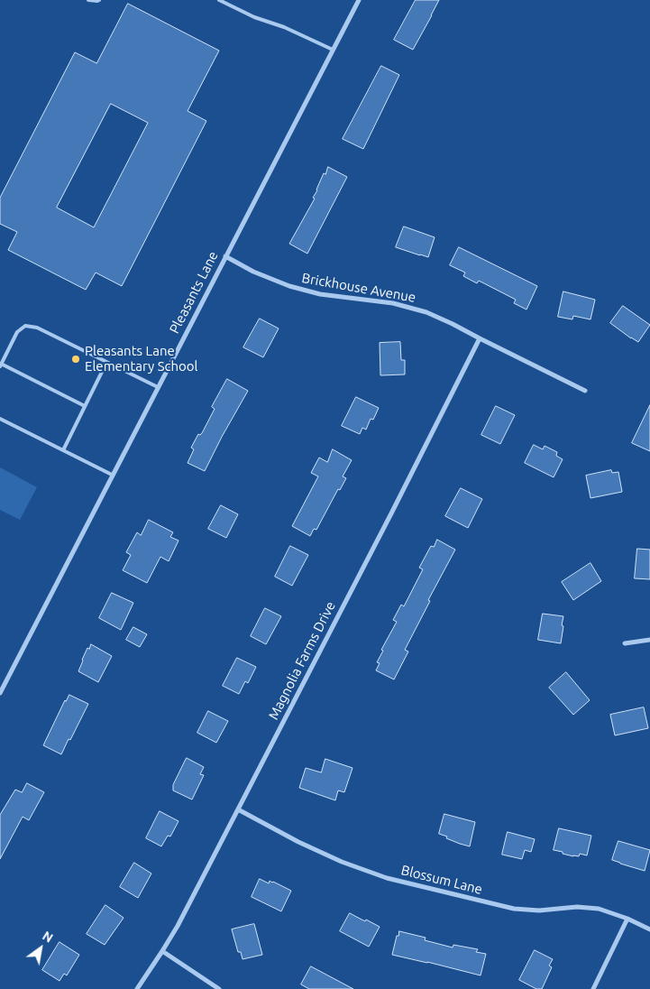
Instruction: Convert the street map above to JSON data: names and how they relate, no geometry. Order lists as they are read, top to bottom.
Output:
{
  "streets": {
    "street": [
      "Brickhouse Avenue",
      "Pleasants Lane",
      "Magnolia Farms Drive",
      "Blossum Lane"
    ]
  },
  "crossings": [
    ["Brickhouse Avenue", "Pleasants Lane"],
    ["Brickhouse Avenue", "Magnolia Farms Drive"],
    ["Magnolia Farms Drive", "Blossum Lane"]
  ],
  "places": ["Pleasants Lane Elementary School"],
  "north": "top right"
}
